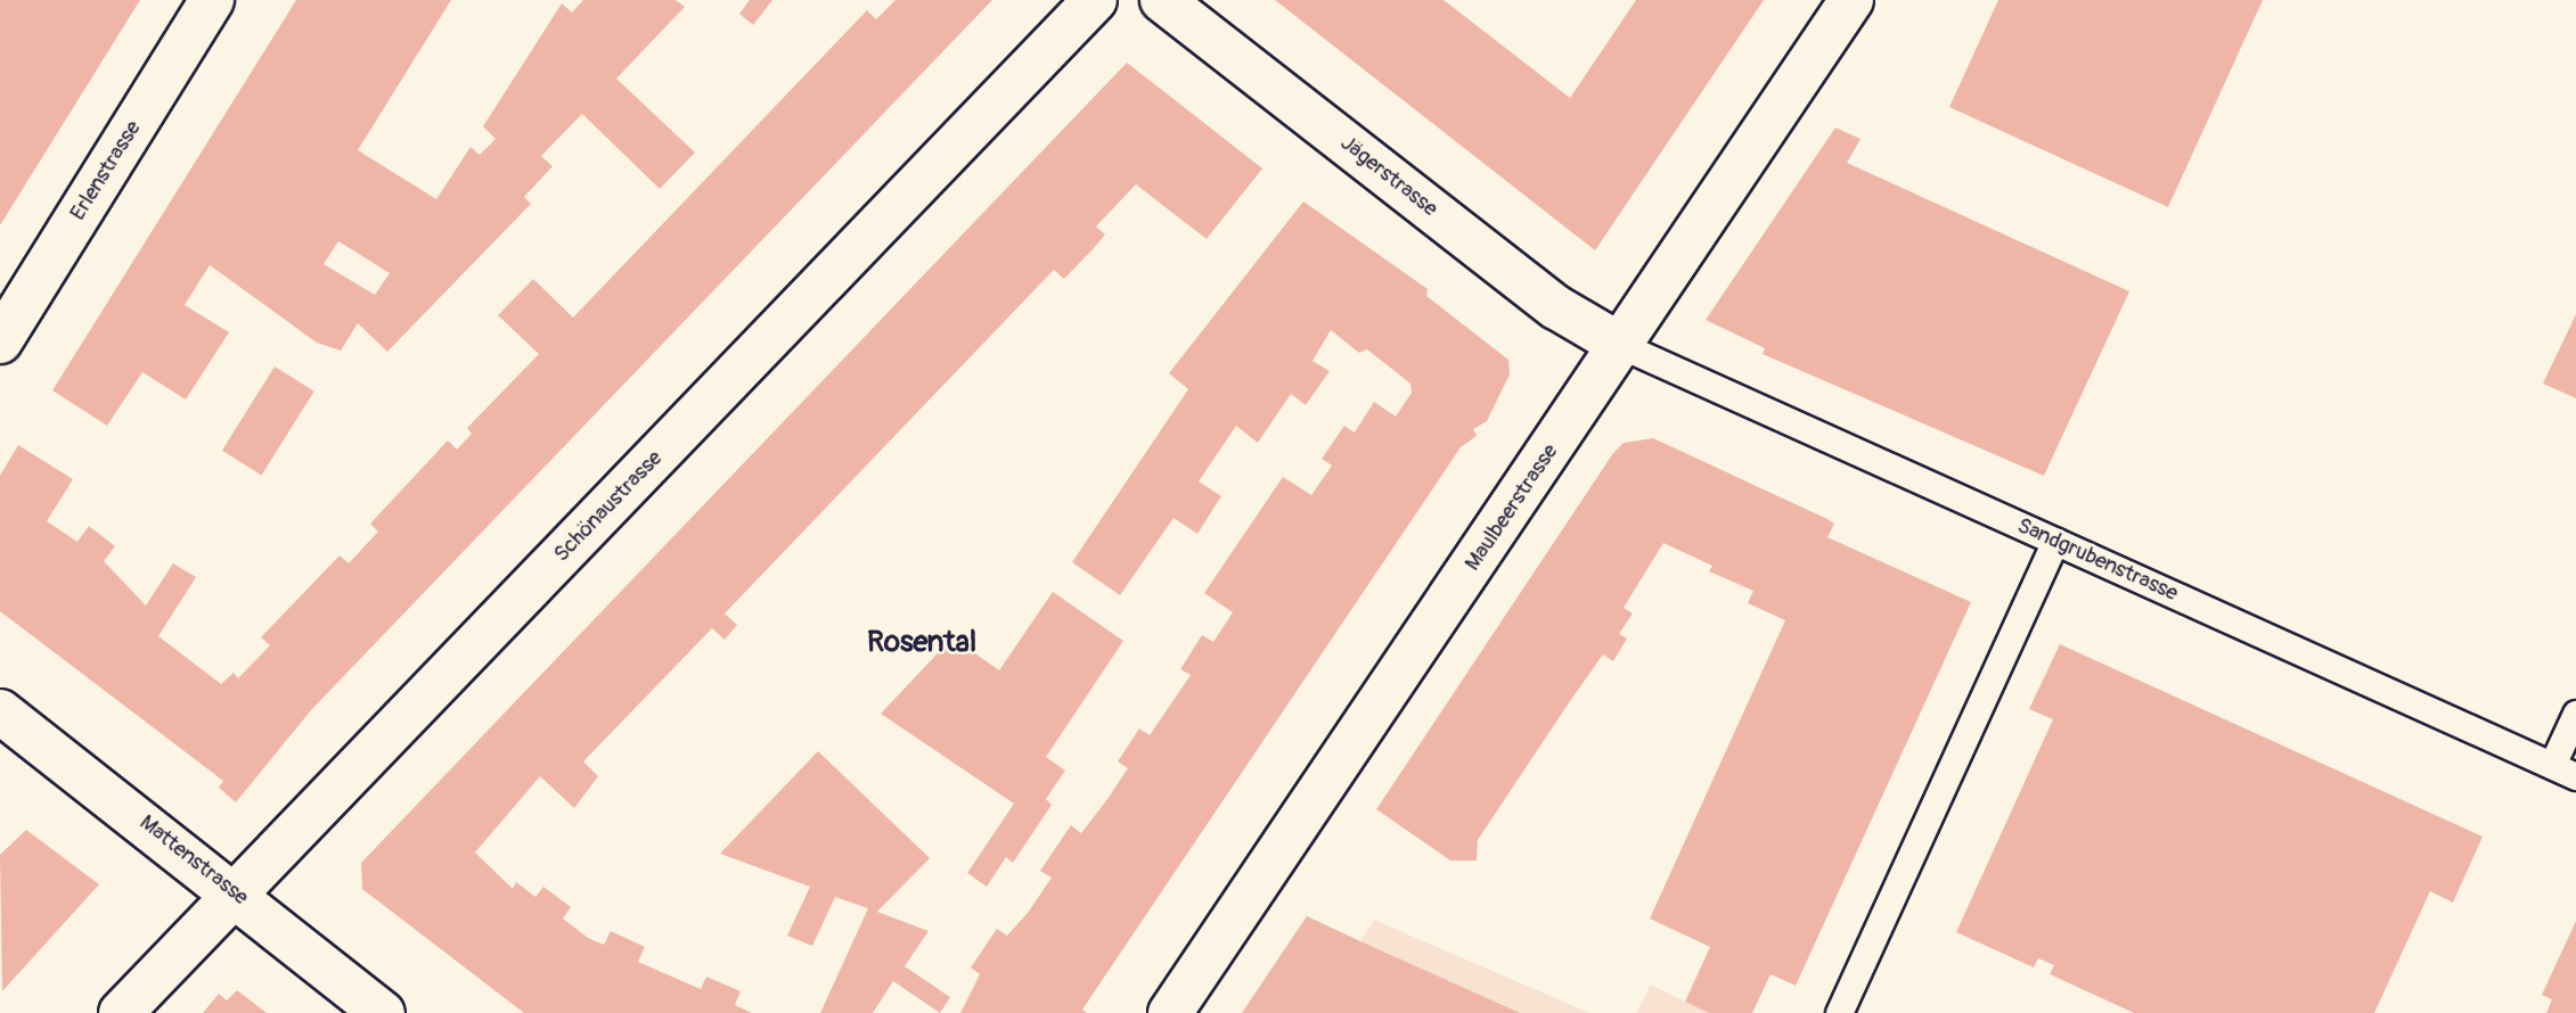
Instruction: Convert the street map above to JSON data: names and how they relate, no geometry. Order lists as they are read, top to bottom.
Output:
{
  "streets": {
    "street": [
      "Erlenstrasse",
      "Jägerstrasse",
      "Schönaustrasse",
      "Maulbeerstrasse",
      "Mattenstrasse"
    ],
    "lane": ["Sandgrubenstrasse"]
  },
  "crossings": [
    ["Jägerstrasse", "Maulbeerstrasse"],
    ["Jägerstrasse", "Sandgrubenstrasse"],
    ["Schönaustrasse", "Mattenstrasse"],
    ["Maulbeerstrasse", "Sandgrubenstrasse"]
  ],
  "districts": ["Rosental"]
}
